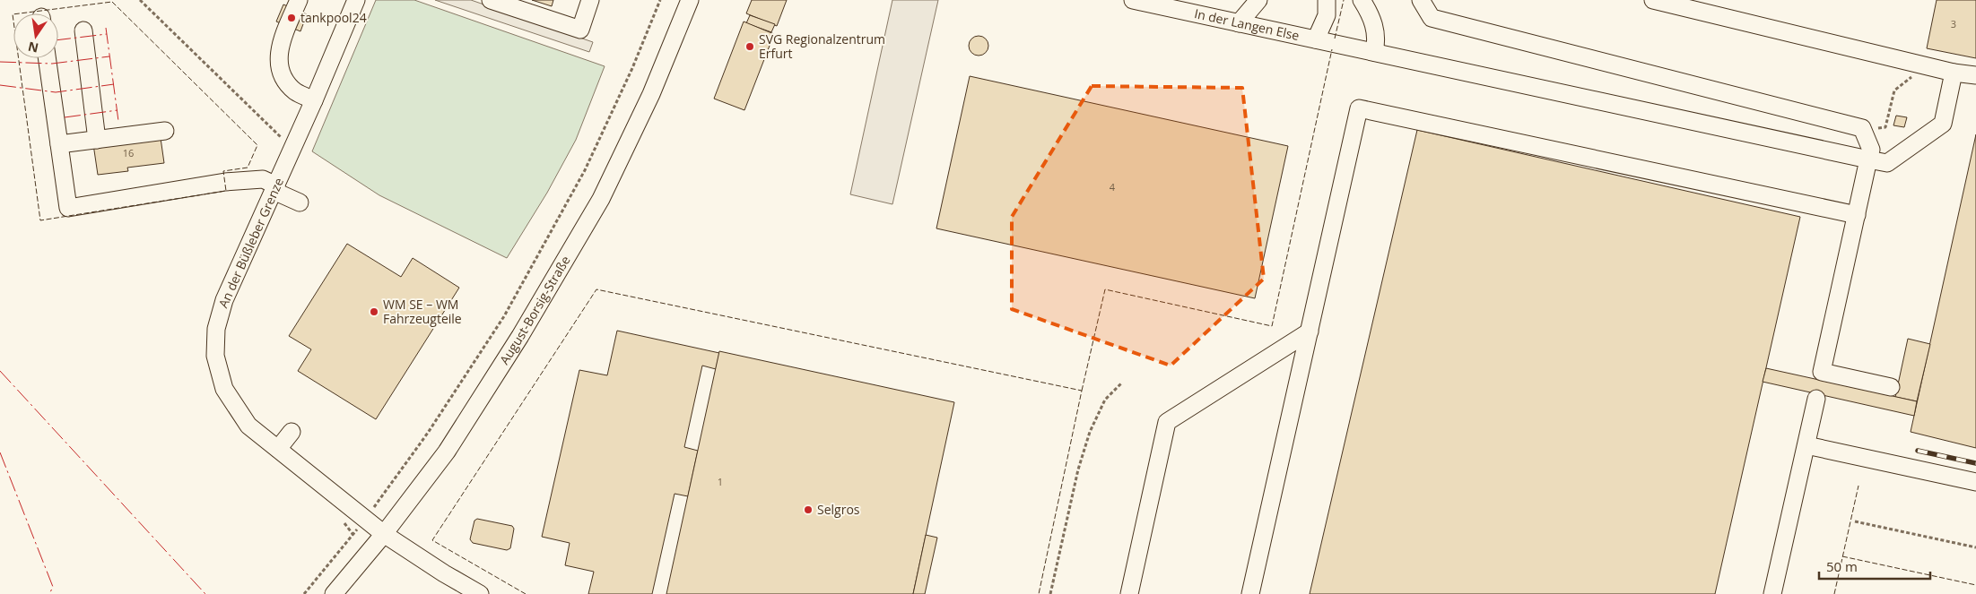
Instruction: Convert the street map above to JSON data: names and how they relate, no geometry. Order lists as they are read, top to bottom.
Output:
{
  "streets": {
    "street": ["In der Langen Else", "An der Büßleber Grenze", "August-Borsig-Straße"]
  },
  "crossings": [
    ["An der Büßleber Grenze", "August-Borsig-Straße"]
  ],
  "places": [
    "tankpool24",
    "SVG Regionalzentrum Erfurt",
    "WM SE – WM Fahrzeugteile",
    "Selgros"
  ],
  "house_numbers": [
    "3",
    "16",
    "4",
    "1"
  ],
  "scale_bar": "50 m",
  "north": "bottom"
}
